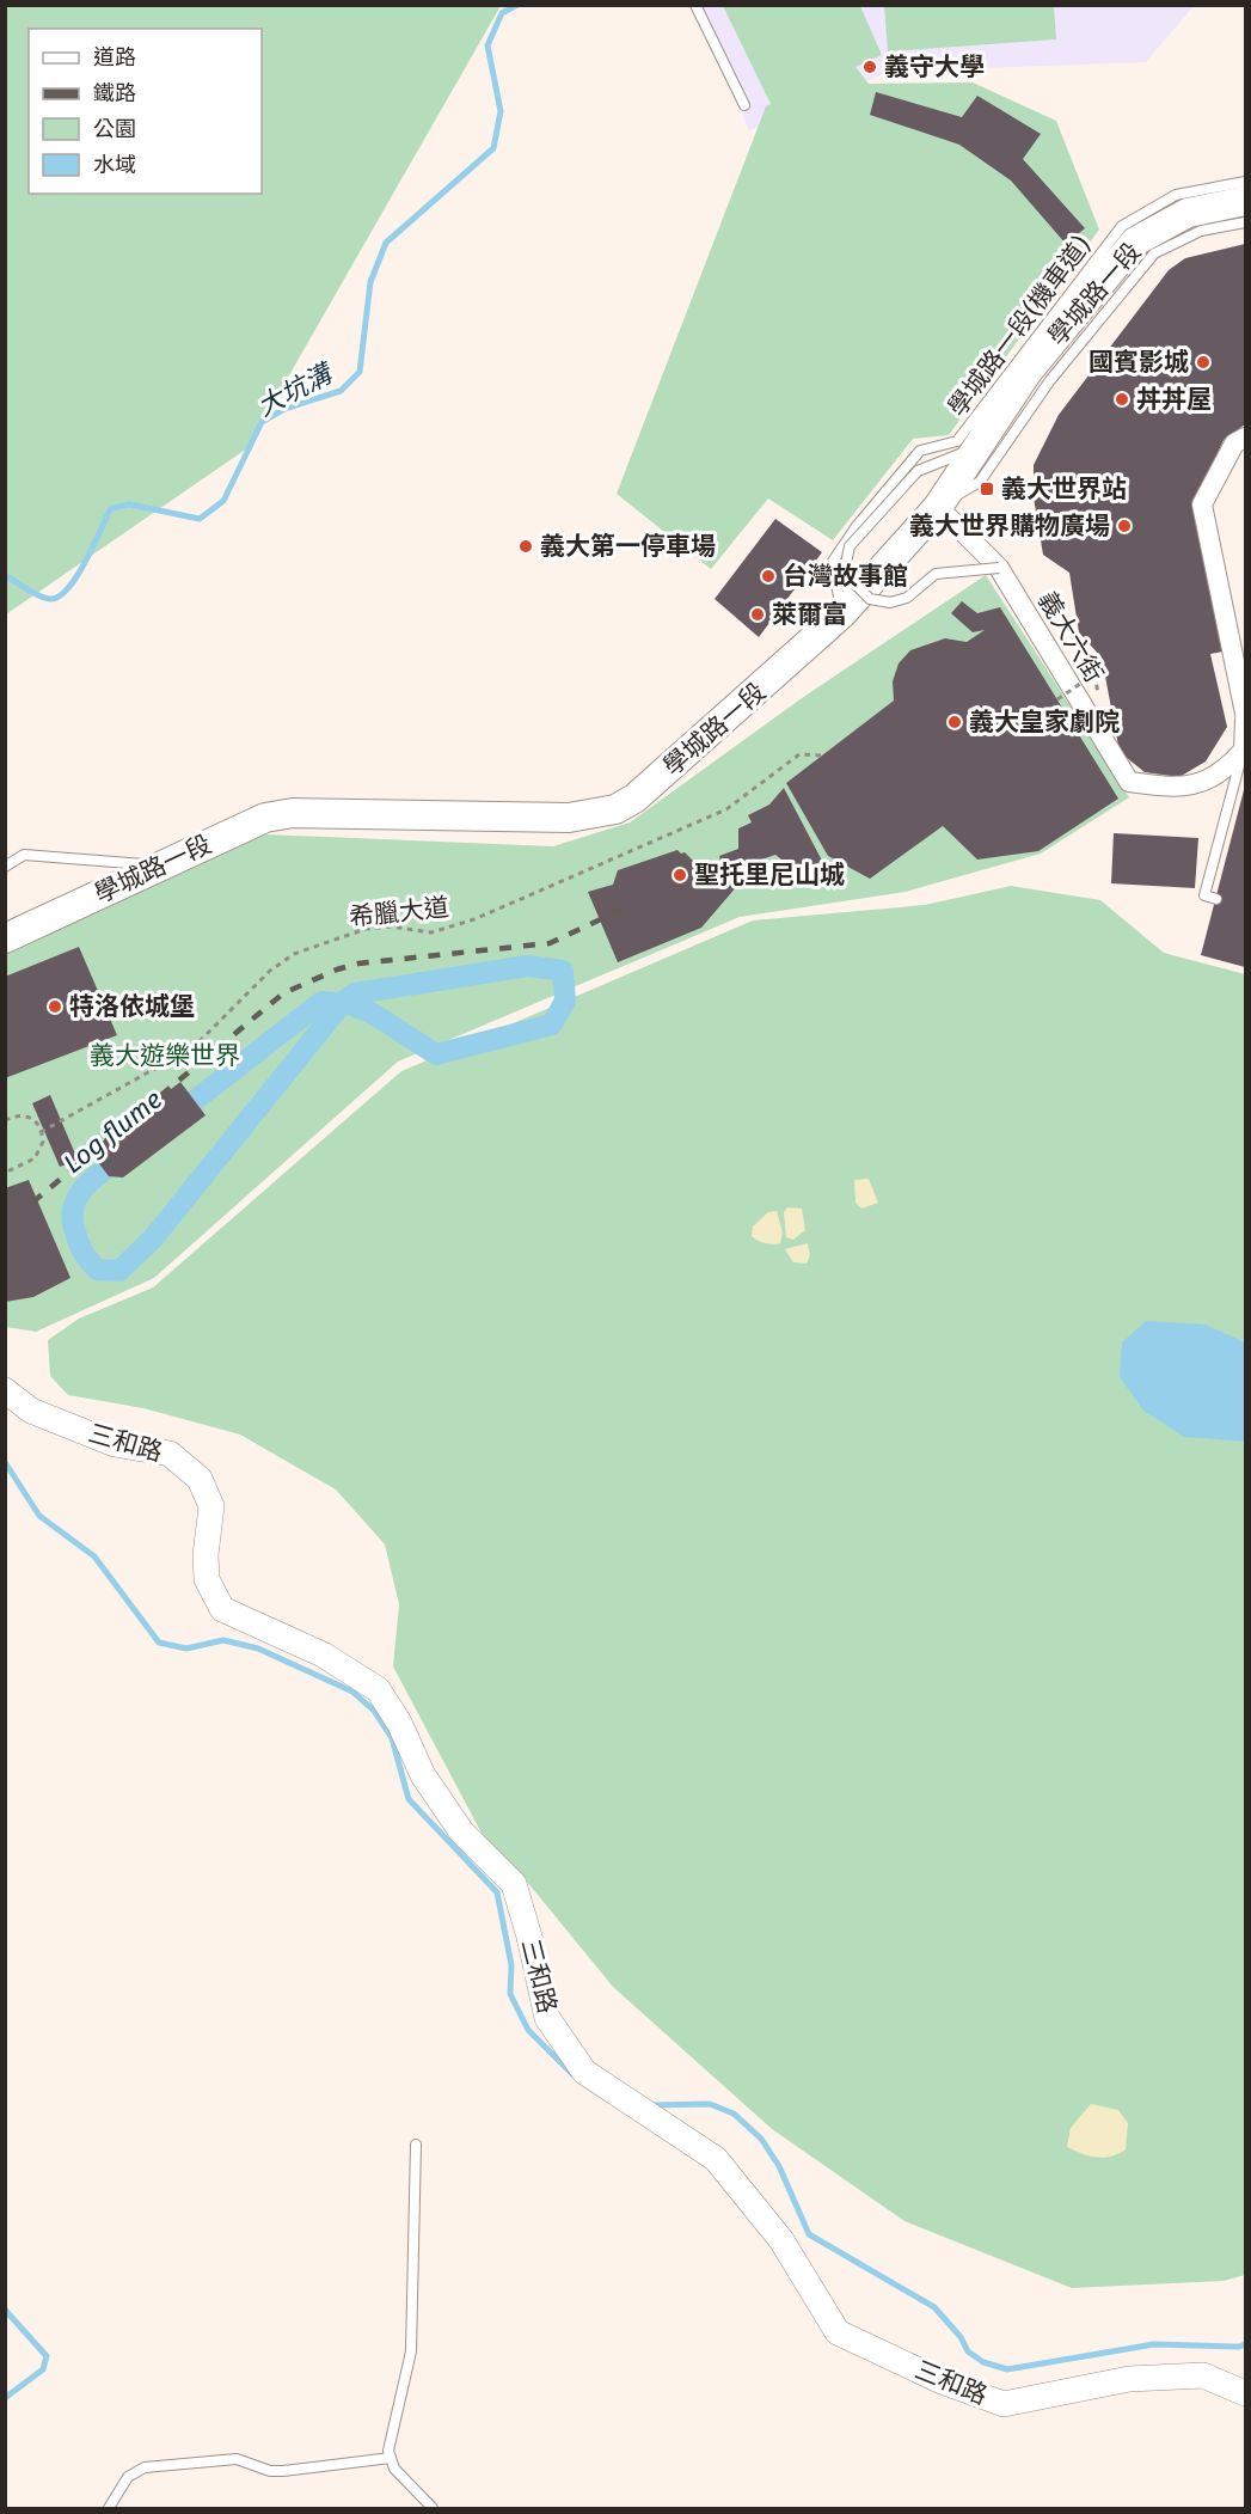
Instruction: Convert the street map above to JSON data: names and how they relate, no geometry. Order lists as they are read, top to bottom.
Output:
{
  "streets": {
    "main road": ["學城路一段"],
    "street": ["義大六街", "三和路"],
    "lane": ["學城路一段(機車道)"],
    "path": ["希臘大道"]
  },
  "crossings": [
    ["學城路一段", "學城路一段(機車道)"],
    ["學城路一段", "義大六街"]
  ],
  "water": ["大坑溝", "Log flume"],
  "parks": ["義大遊樂世界"],
  "places": {
    "other": [
      "義守大學",
      "國賓影城",
      "丼丼屋",
      "義大世界購物廣場",
      "義大第一停車場",
      "台灣故事館",
      "萊爾富",
      "義大皇家劇院",
      "聖托里尼山城",
      "特洛依城堡"
    ],
    "transit": ["義大世界站"]
  },
  "legend": [
    "道路",
    "鐵路",
    "公園",
    "水域"
  ]
}
